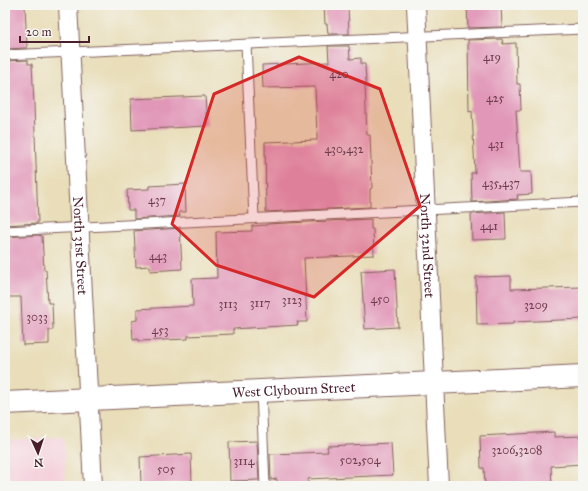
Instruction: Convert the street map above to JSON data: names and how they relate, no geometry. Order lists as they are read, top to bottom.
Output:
{
  "streets": {
    "street": ["North 31st Street", "North 32nd Street", "West Clybourn Street"]
  },
  "crossings": [
    ["North 31st Street", "West Clybourn Street"],
    ["North 32nd Street", "West Clybourn Street"]
  ],
  "house_numbers": [
    "419",
    "420",
    "425",
    "431",
    "430,432",
    "435,437",
    "437",
    "441",
    "443",
    "450",
    "3123",
    "3117",
    "3113",
    "3209",
    "3033",
    "453",
    "3206,3208",
    "502,504",
    "3114",
    "505"
  ],
  "scale_bar": "20 m",
  "north": "bottom"
}
